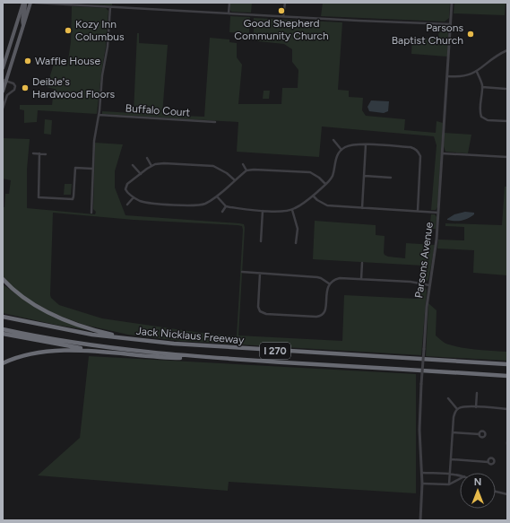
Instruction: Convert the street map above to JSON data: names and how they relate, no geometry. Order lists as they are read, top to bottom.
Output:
{
  "streets": {
    "highway": ["Jack Nicklaus Freeway", "I 270"],
    "street": ["Buffalo Court", "Parsons Avenue"]
  },
  "places": [
    "Good Shepherd Community Church",
    "Kozy Inn Columbus",
    "Parsons Baptist Church",
    "Waffle House",
    "Deible's Hardwood Floors"
  ],
  "north": "top"
}
